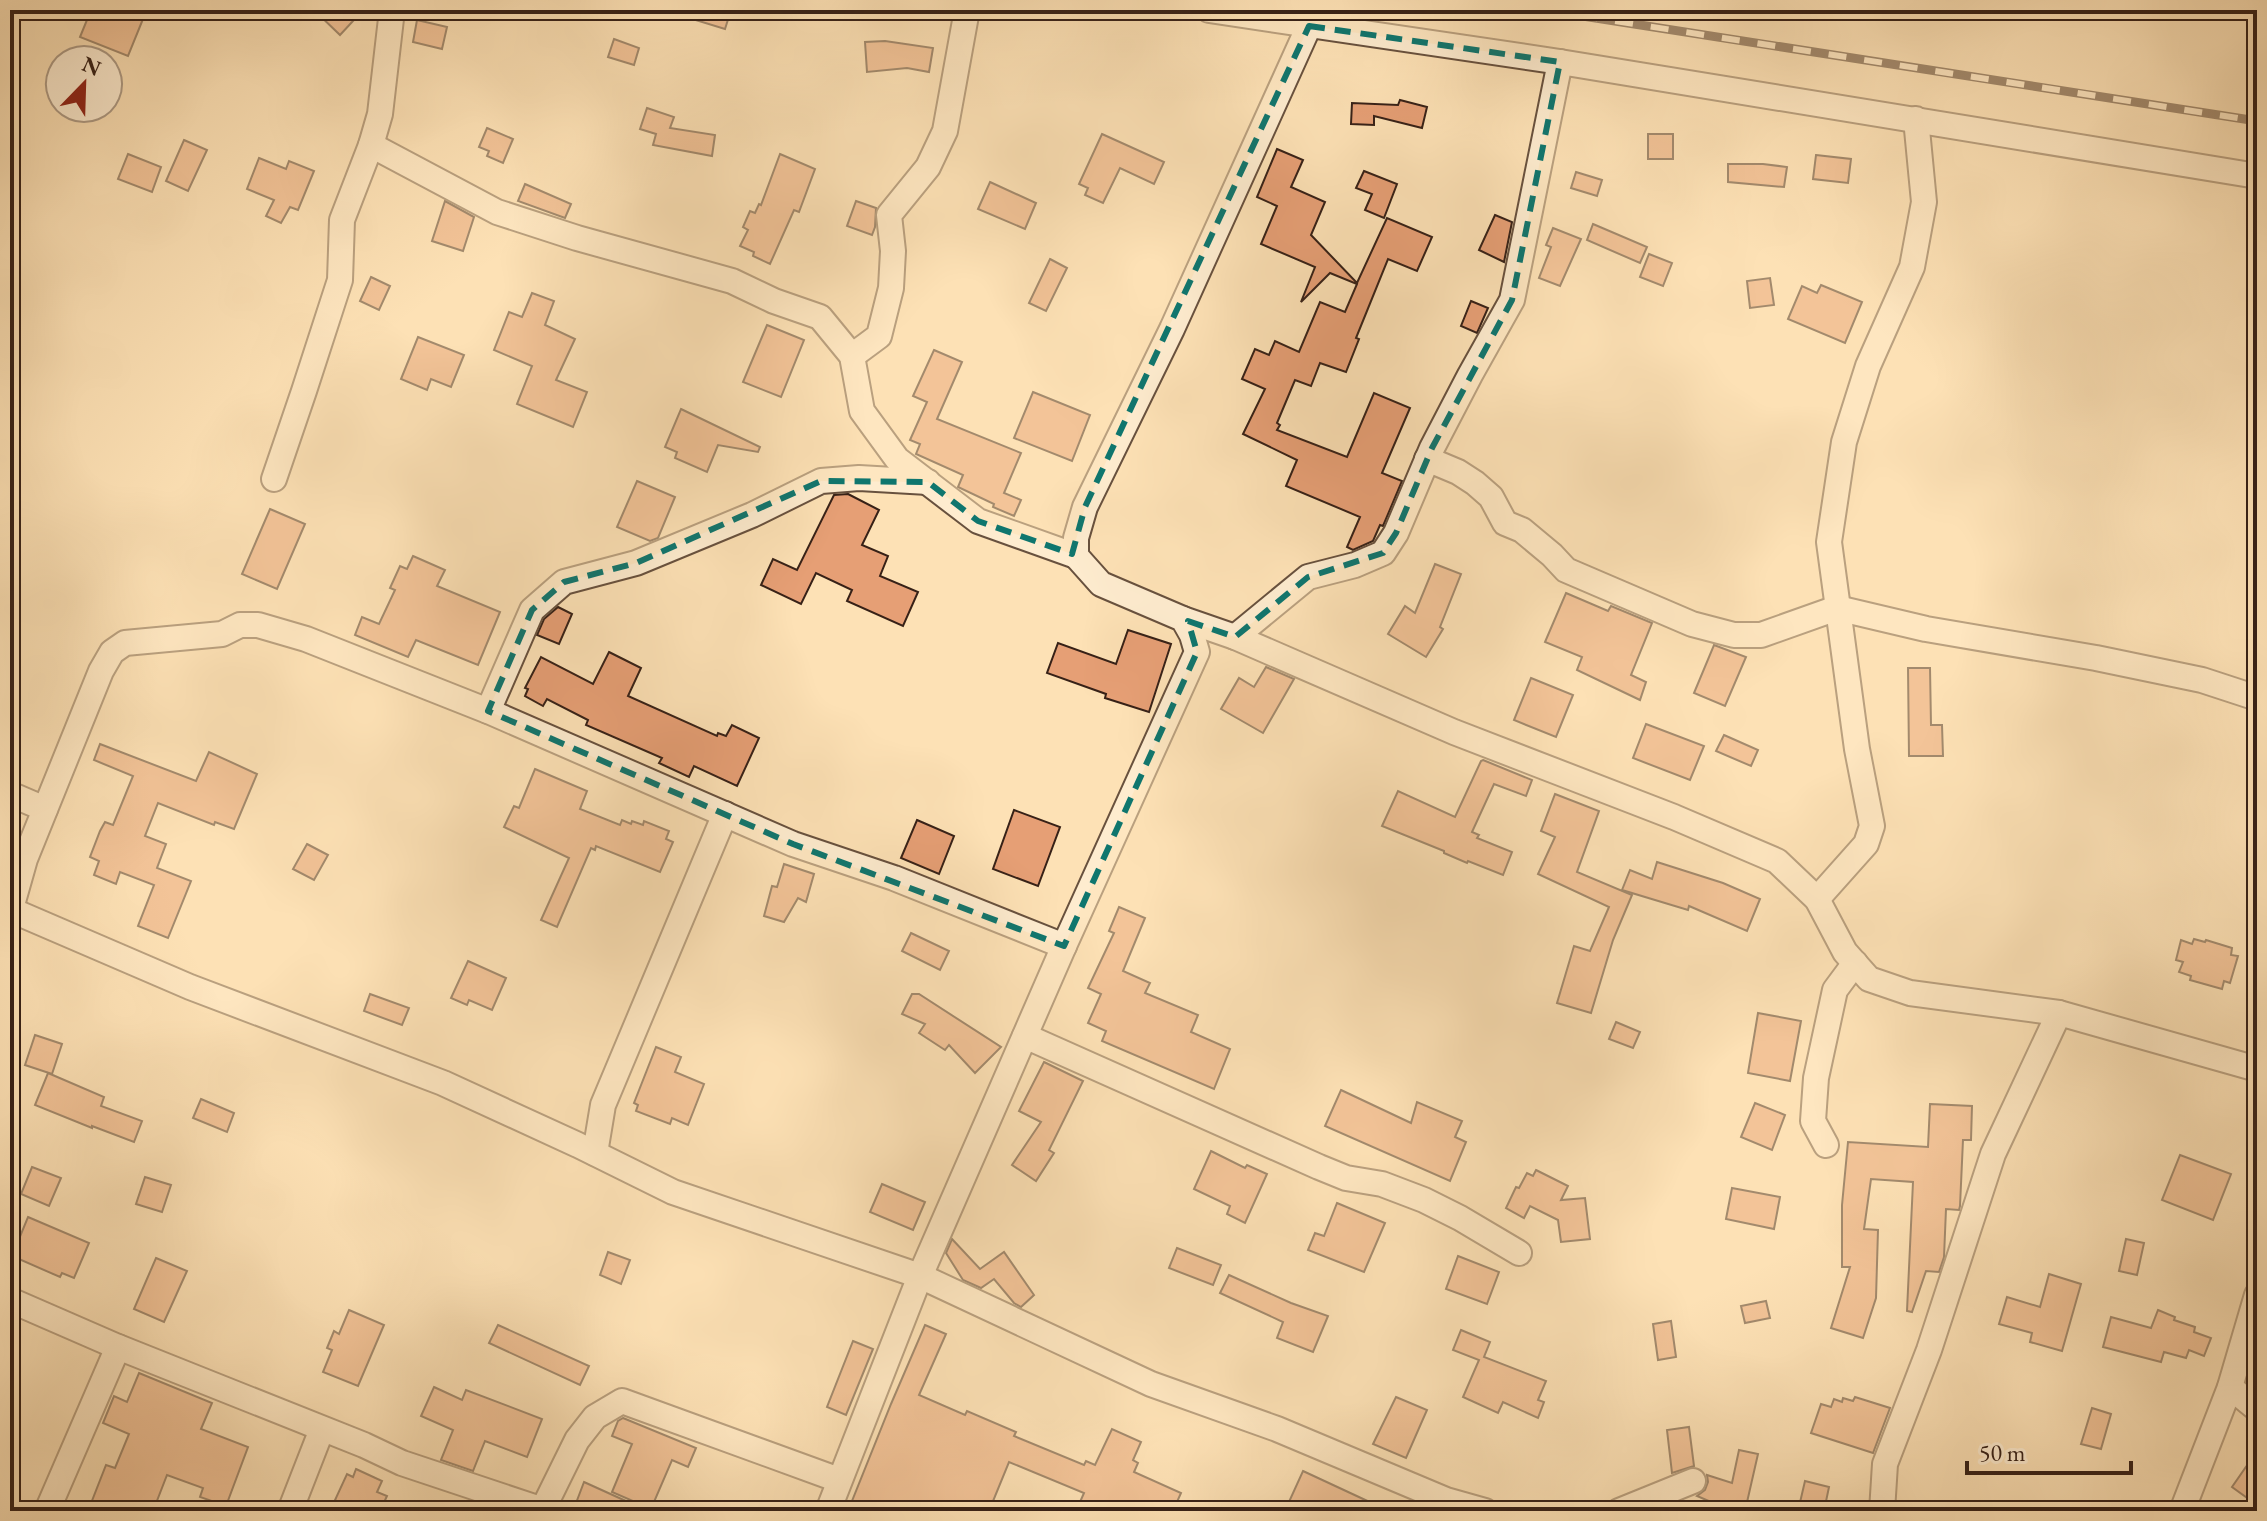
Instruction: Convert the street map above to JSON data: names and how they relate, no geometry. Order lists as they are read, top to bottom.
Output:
{
  "scale_bar": "50 m",
  "north": "top right"
}
